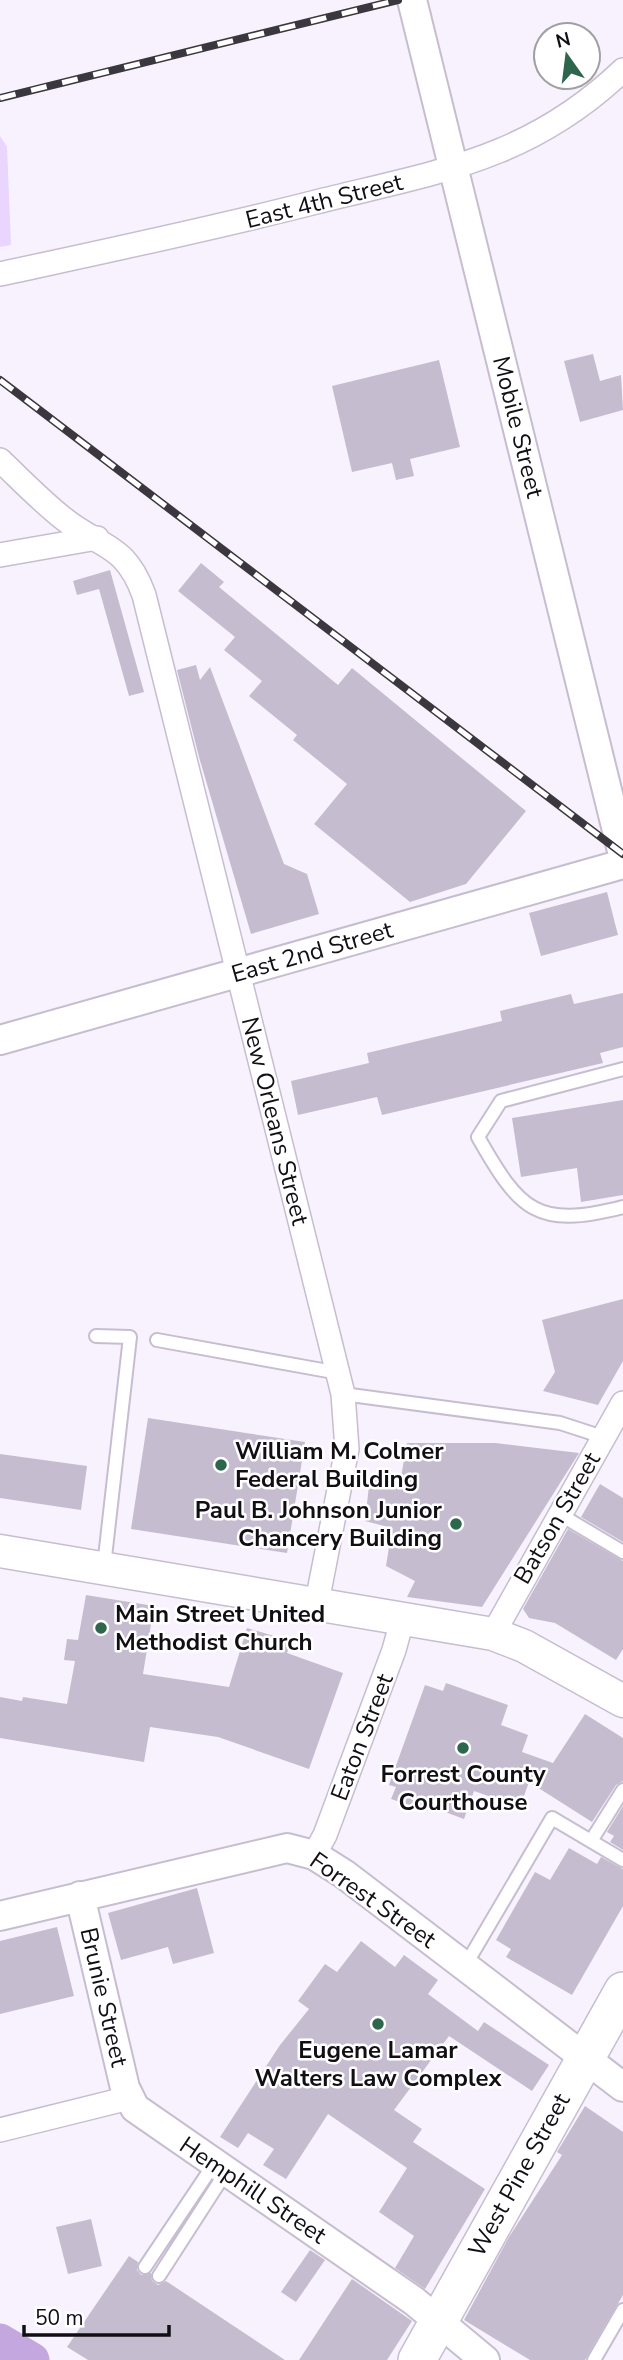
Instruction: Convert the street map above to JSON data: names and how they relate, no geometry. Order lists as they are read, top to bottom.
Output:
{
  "streets": {
    "main road": ["West Pine Street"],
    "street": [
      "East 4th Street",
      "Mobile Street",
      "East 2nd Street",
      "New Orleans Street",
      "Batson Street",
      "Eaton Street",
      "Forrest Street",
      "Brunie Street",
      "Hemphill Street"
    ]
  },
  "crossings": [
    ["East 4th Street", "Mobile Street"],
    ["East 2nd Street", "New Orleans Street"],
    ["Eaton Street", "Forrest Street"],
    ["Forrest Street", "Brunie Street"],
    ["Forrest Street", "West Pine Street"],
    ["Brunie Street", "Hemphill Street"],
    ["West Pine Street", "Hemphill Street"]
  ],
  "places": [
    "William M. Colmer Federal Building",
    "Paul B. Johnson Junior Chancery Building",
    "Main Street United Methodist Church",
    "Forrest County Courthouse",
    "Eugene Lamar Walters Law Complex"
  ],
  "scale_bar": "50 m",
  "north": "top"
}
